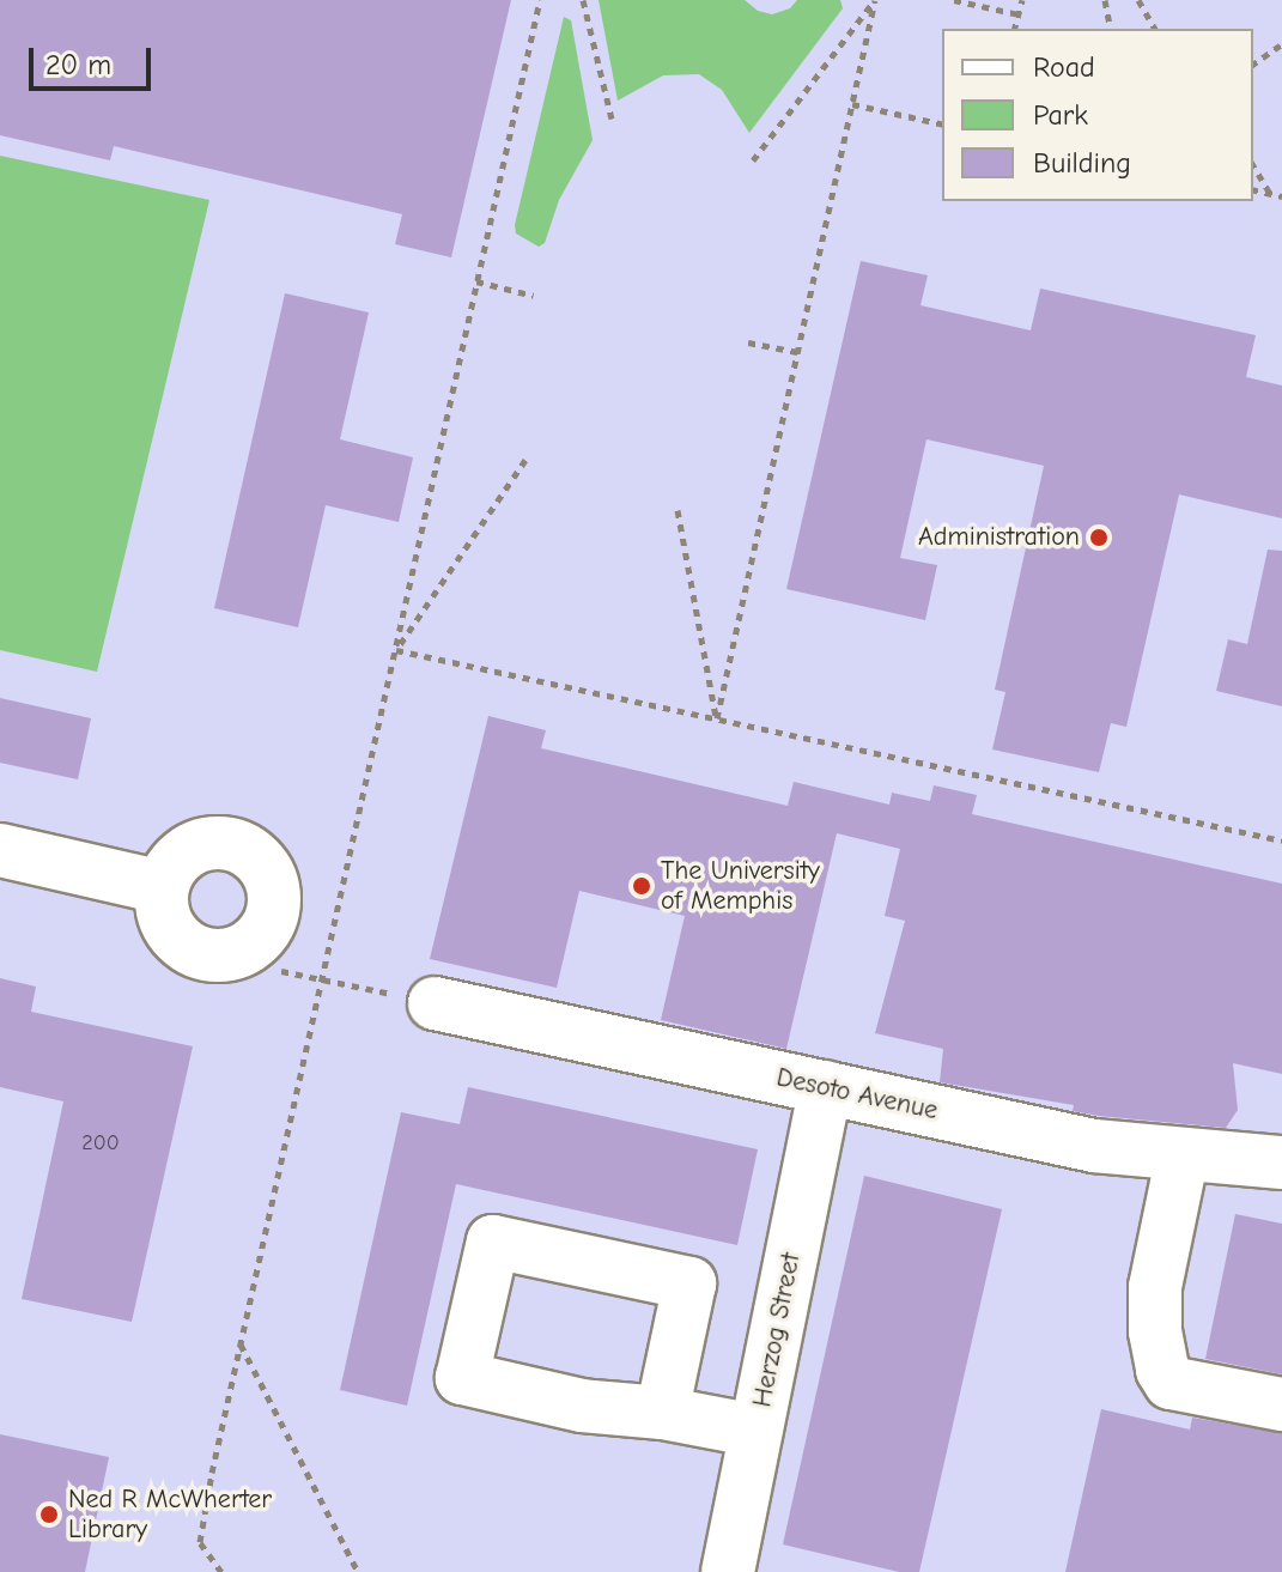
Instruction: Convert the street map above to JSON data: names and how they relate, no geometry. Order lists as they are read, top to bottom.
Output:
{
  "streets": {
    "street": ["Desoto Avenue", "Herzog Street"]
  },
  "crossings": [
    ["Desoto Avenue", "Herzog Street"]
  ],
  "places": ["Administration", "The University of Memphis", "Ned R McWherter Library"],
  "house_numbers": ["200"],
  "legend": ["Road", "Park", "Building"],
  "scale_bar": "20 m"
}
